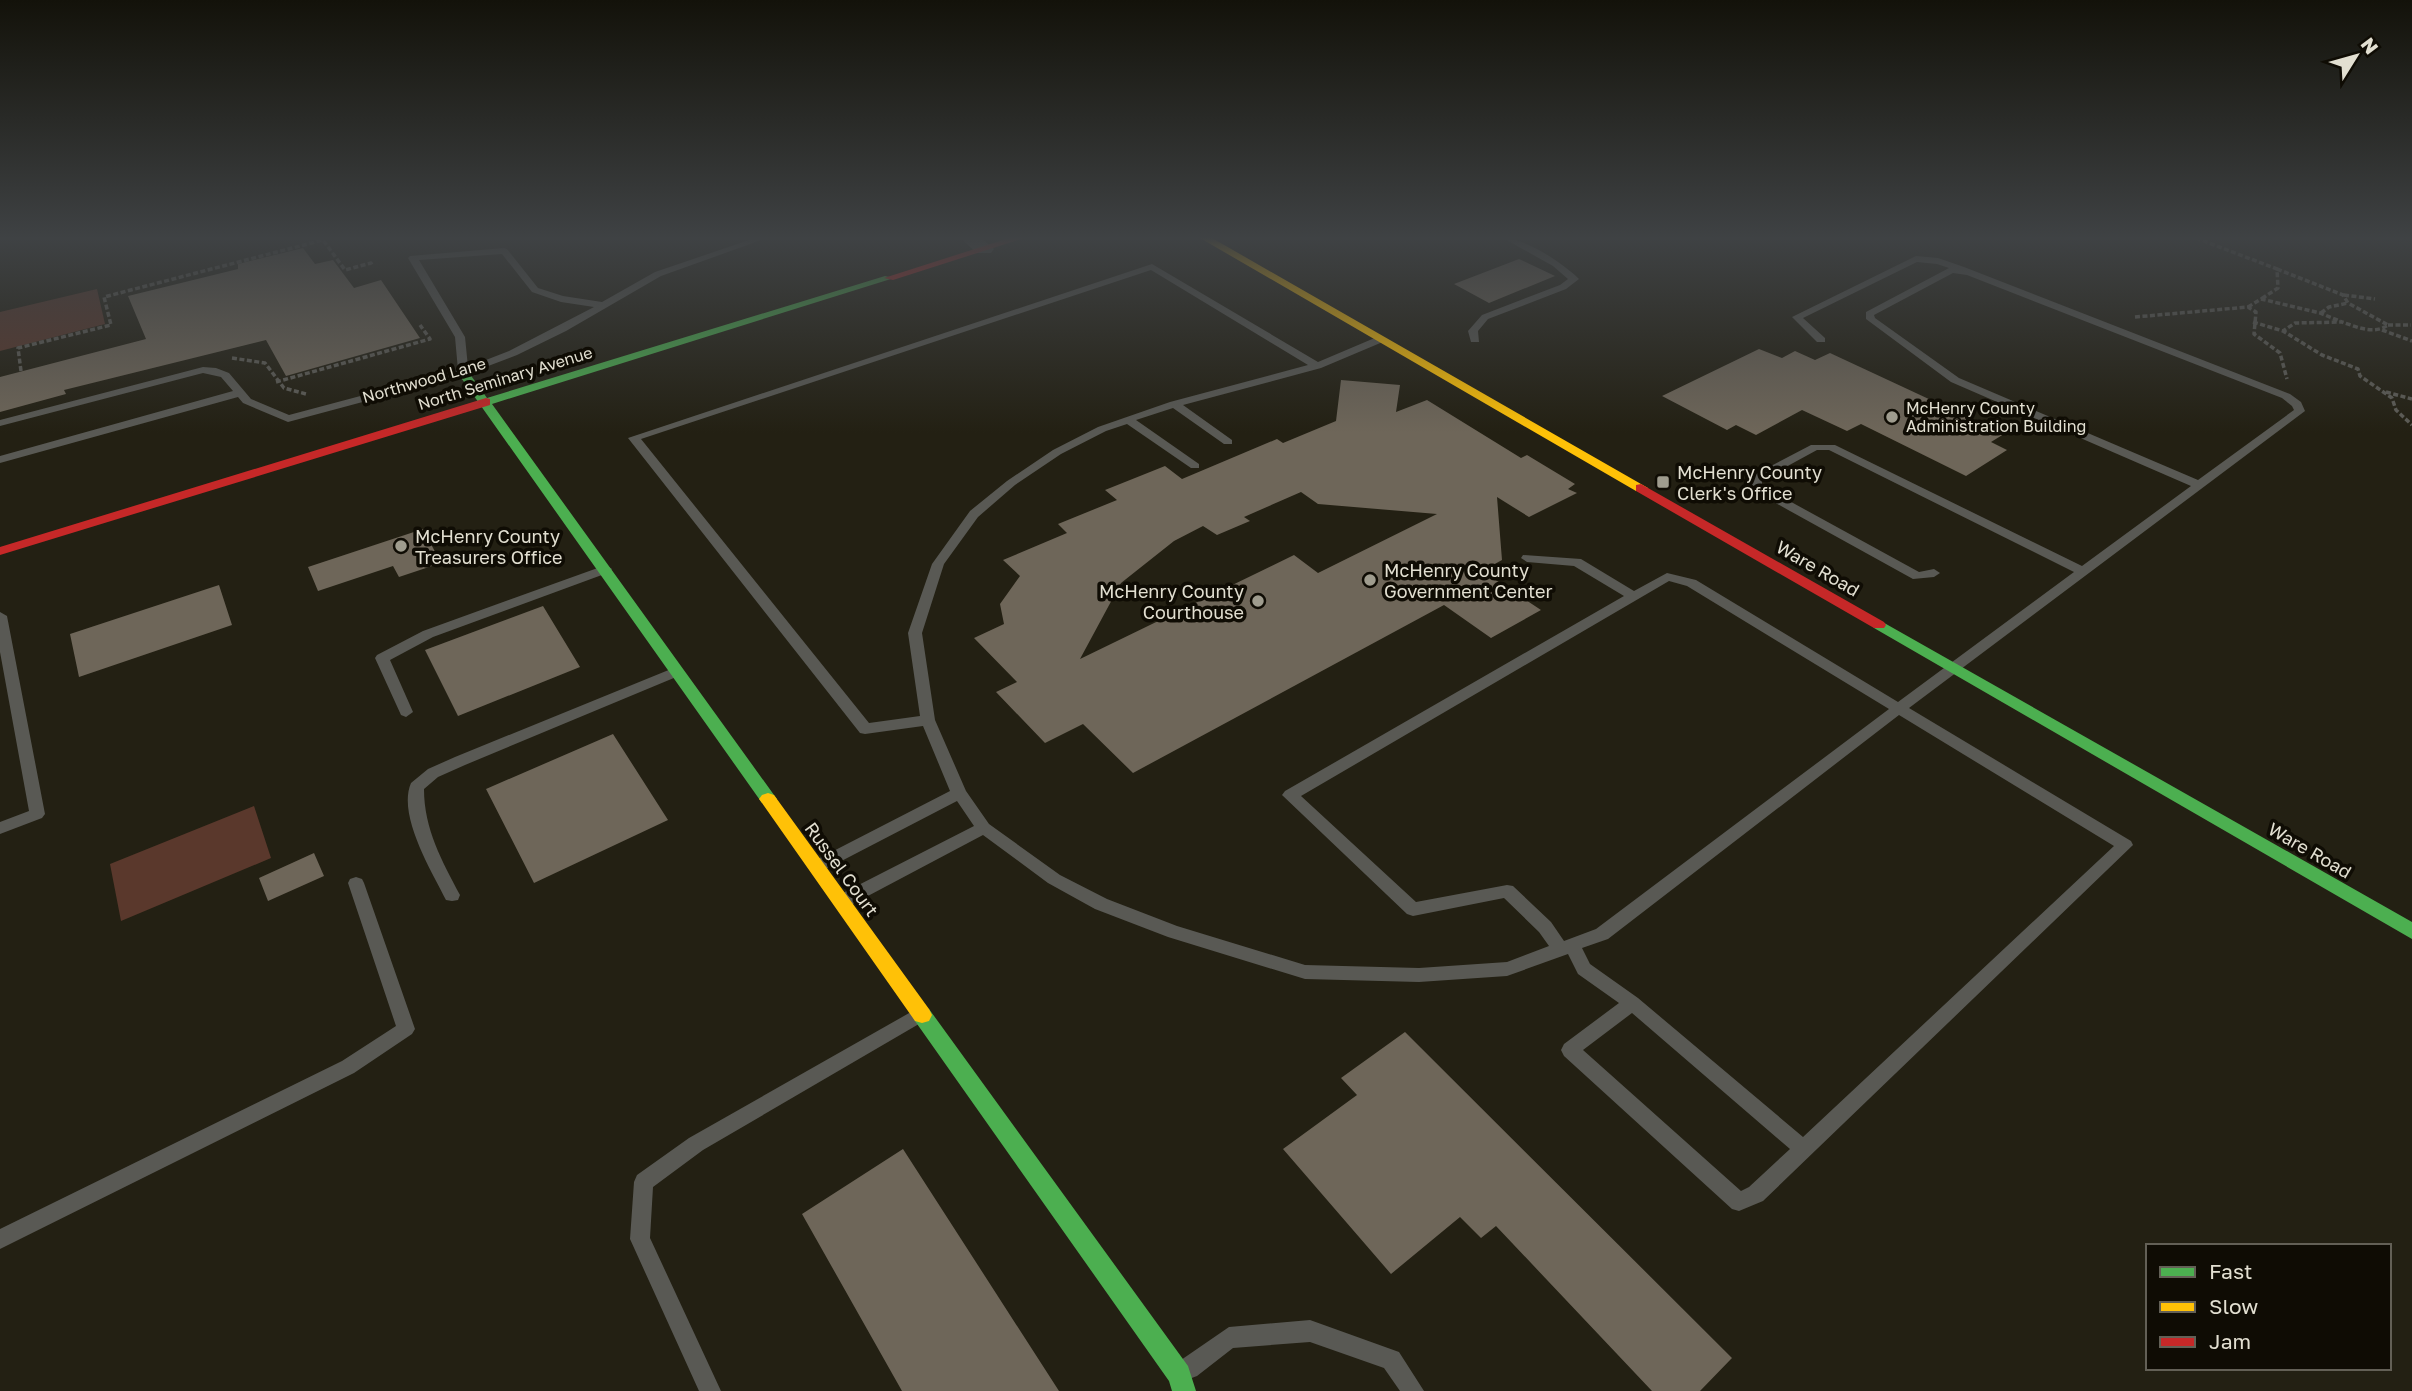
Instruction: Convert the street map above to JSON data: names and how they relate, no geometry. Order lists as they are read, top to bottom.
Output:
{
  "streets": {
    "street": ["North Seminary Avenue", "Ware Road", "Russel Court"],
    "lane": ["Northwood Lane"]
  },
  "crossings": [
    ["North Seminary Avenue", "Russel Court"],
    ["Northwood Lane", "Russel Court"]
  ],
  "places": {
    "other": [
      "McHenry County Administration Building",
      "McHenry County Treasurers Office",
      "McHenry County Government Center",
      "McHenry County Courthouse"
    ],
    "transit": ["McHenry County Clerk's Office"]
  },
  "legend": ["Fast", "Slow", "Jam"],
  "north": "top right"
}
